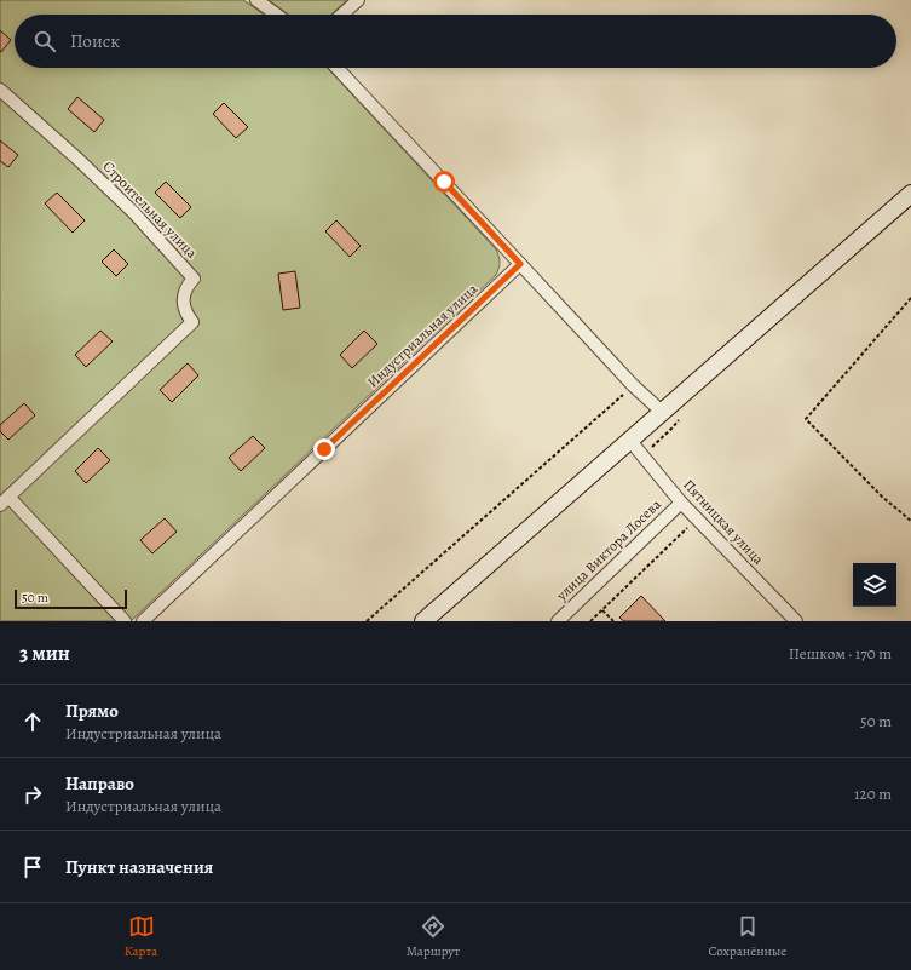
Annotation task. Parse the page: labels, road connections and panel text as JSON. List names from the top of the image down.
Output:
{
  "streets": {
    "street": [
      "Строительная улица",
      "Индустриальная улица",
      "Пятницкая улица",
      "улица Виктора Лосева"
    ]
  },
  "crossings": [
    ["Пятницкая улица", "улица Виктора Лосева"]
  ],
  "scale_bar": "50 m",
  "page": {
    "search": "Поиск",
    "scale": "50 m",
    "heading": ["3 мин", "Пешком · 170 m"],
    "list": [
      ["Прямо", "Индустриальная улица", "50 m"],
      ["Направо", "Индустриальная улица", "120 m"],
      "Пункт назначения"
    ],
    "nav": ["Карта", "Маршрут", "Сохранённые"]
  }
}
